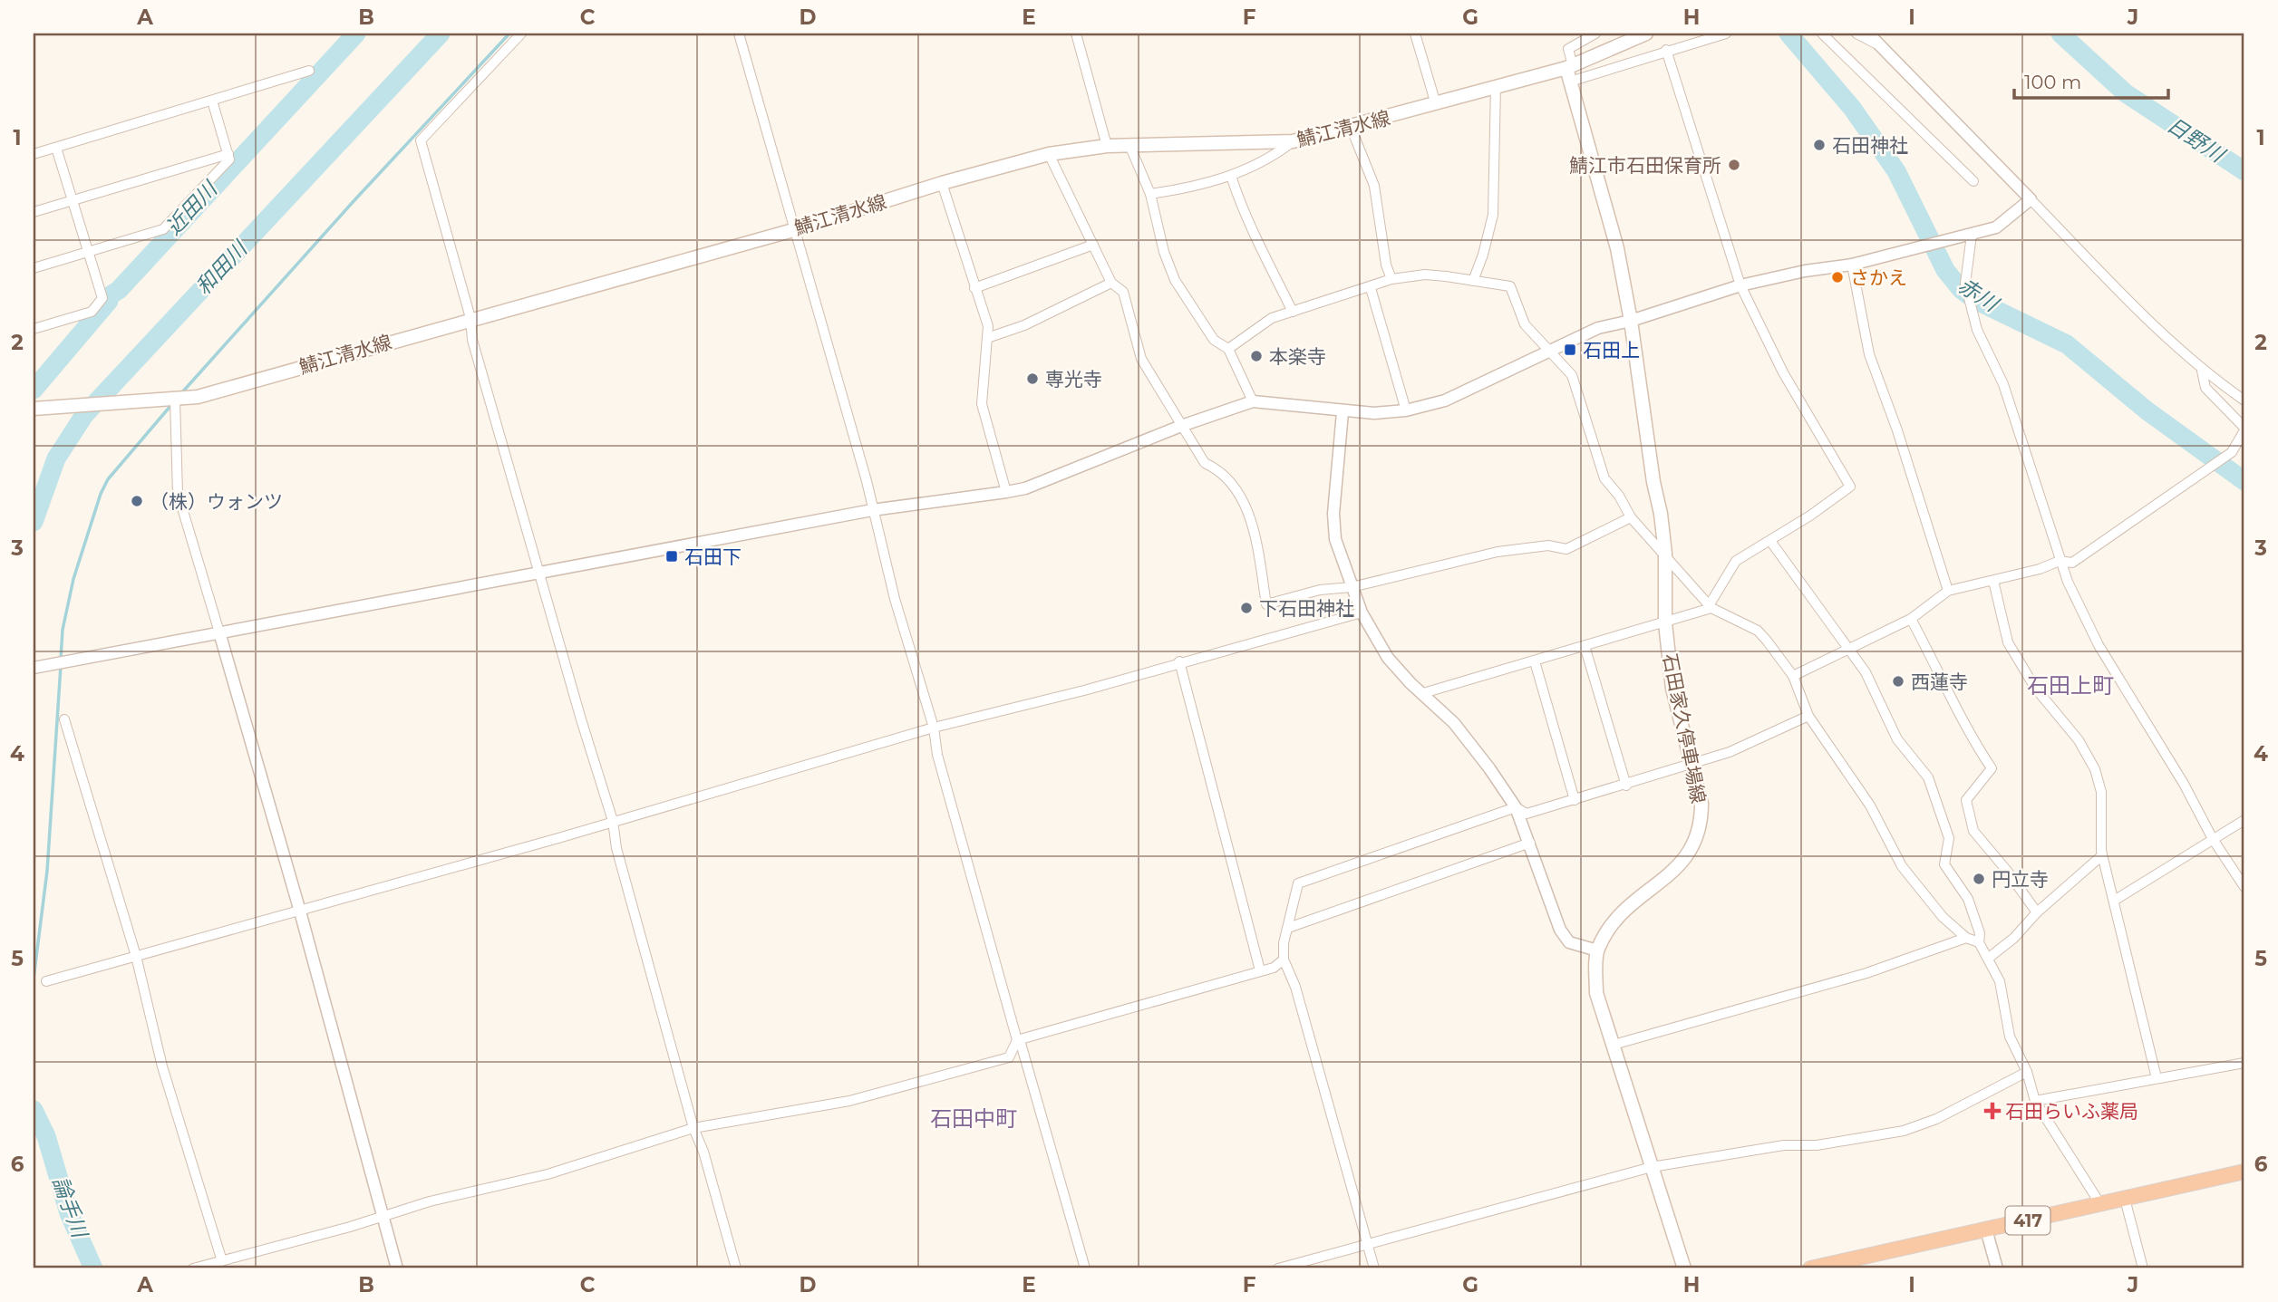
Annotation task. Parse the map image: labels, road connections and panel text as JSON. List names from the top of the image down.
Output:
{
  "streets": {
    "highway": ["417"],
    "main road": ["鯖江清水線", "石田家久停車場線"]
  },
  "crossings": [
    ["鯖江清水線", "石田家久停車場線"]
  ],
  "districts": ["石田上町", "石田中町"],
  "water": [
    "日野川",
    "近田川",
    "和田川",
    "赤川",
    "論手川"
  ],
  "places": {
    "other": [
      "石田神社",
      "鯖江市石田保育所",
      "さかえ",
      "本楽寺",
      "専光寺",
      "（株）ウォンツ",
      "下石田神社",
      "西蓮寺",
      "円立寺"
    ],
    "transit": ["石田上", "石田下"],
    "health": ["石田らいふ薬局"]
  },
  "scale_bar": "100 m",
  "grid": {
    "columns": [
      "A",
      "B",
      "C",
      "D",
      "E",
      "F",
      "G",
      "H",
      "I",
      "J"
    ],
    "rows": [
      "1",
      "2",
      "3",
      "4",
      "5",
      "6"
    ]
  }
}
